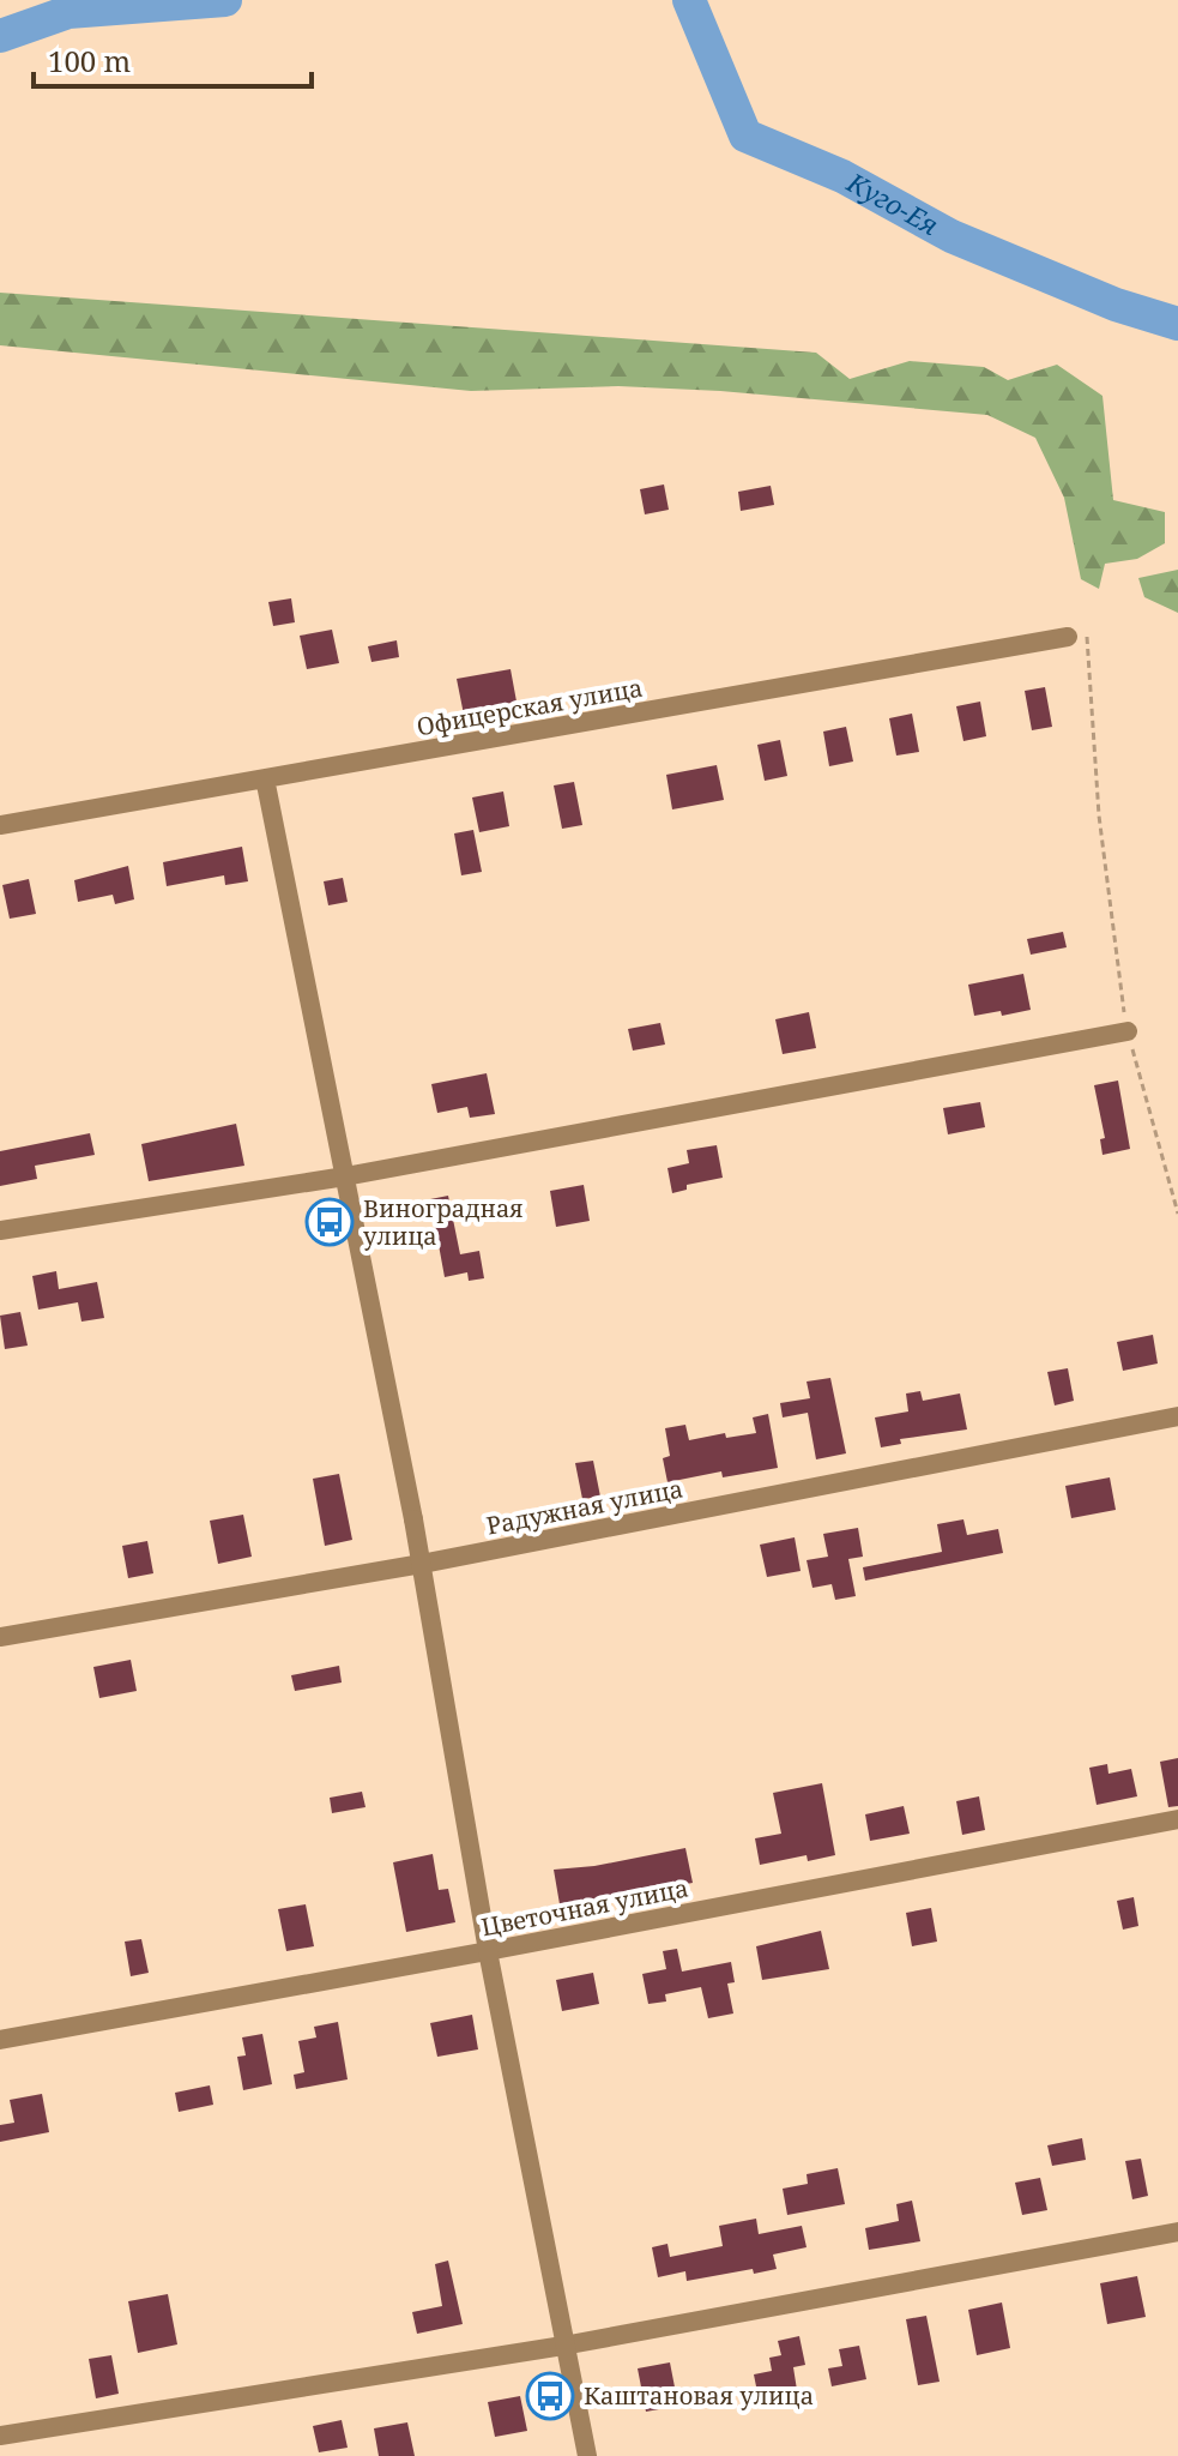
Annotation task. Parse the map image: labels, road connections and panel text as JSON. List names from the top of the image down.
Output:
{
  "streets": {
    "street": ["Офицерская улица", "Радужная улица", "Цветочная улица"]
  },
  "water": ["Куго-Ея"],
  "places": {
    "bus stop": ["Виноградная улица", "Каштановая улица"]
  },
  "scale_bar": "100 m"
}
